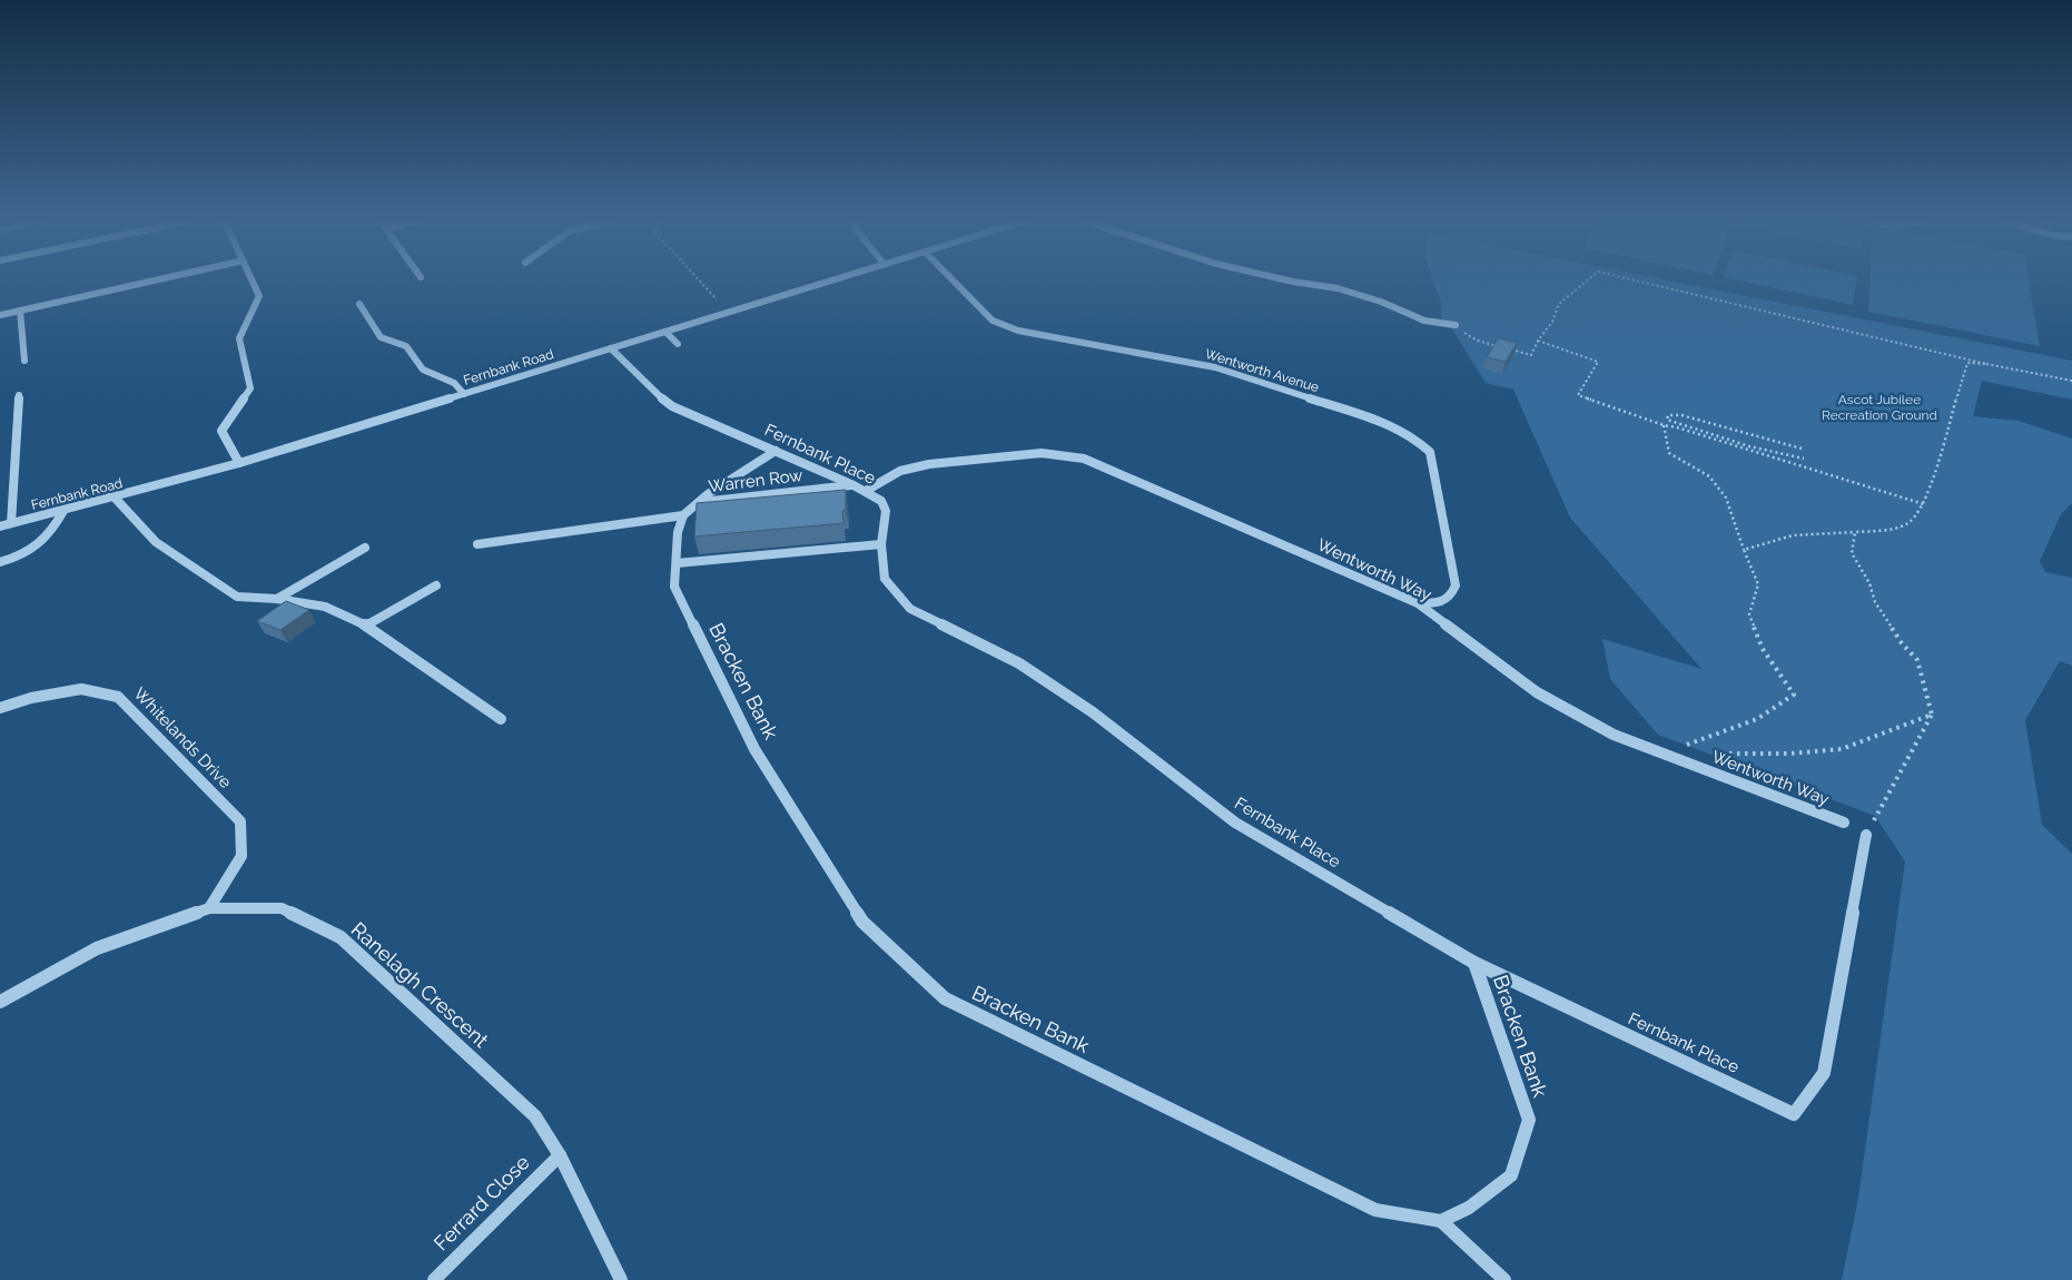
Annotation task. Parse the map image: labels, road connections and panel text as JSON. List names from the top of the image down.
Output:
{
  "streets": {
    "street": [
      "Fernbank Road",
      "Wentworth Avenue",
      "Fernbank Place",
      "Warren Row",
      "Wentworth Way",
      "Bracken Bank",
      "Whitelands Drive",
      "Ranelagh Crescent",
      "Ferrard Close"
    ]
  },
  "crossings": [
    ["Fernbank Road", "Fernbank Place"],
    ["Wentworth Avenue", "Wentworth Way"],
    ["Fernbank Place", "Warren Row"],
    ["Fernbank Place", "Wentworth Way"],
    ["Fernbank Place", "Bracken Bank"],
    ["Warren Row", "Bracken Bank"],
    ["Whitelands Drive", "Ranelagh Crescent"],
    ["Ranelagh Crescent", "Ferrard Close"]
  ],
  "parks": ["Ascot Jubilee Recreation Ground"]
}
